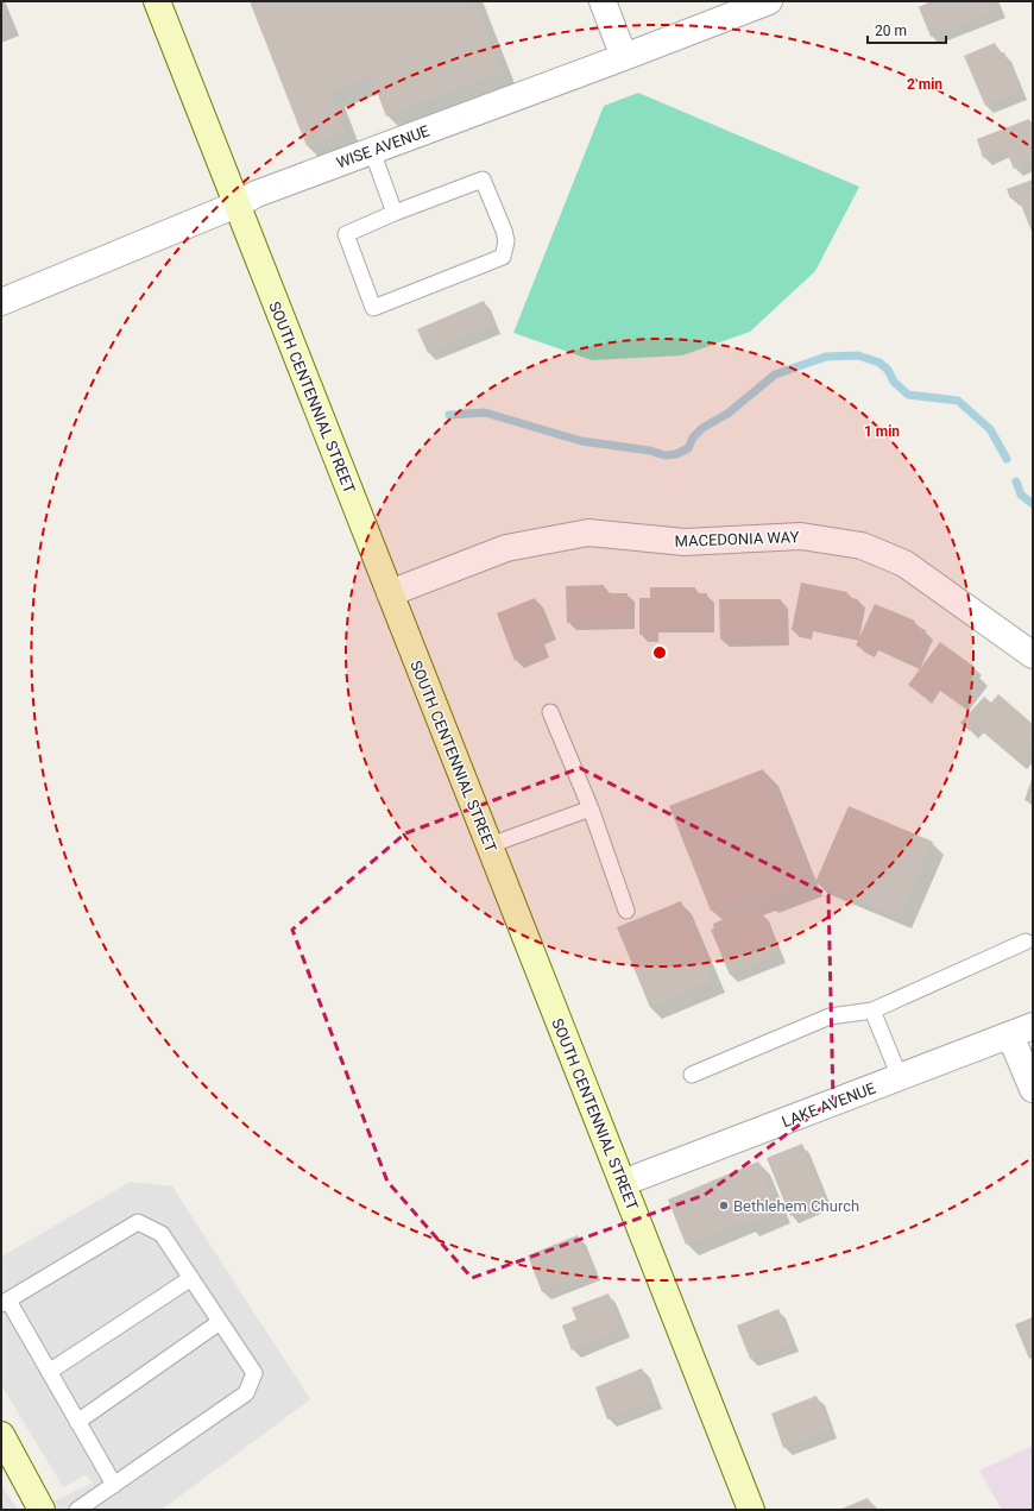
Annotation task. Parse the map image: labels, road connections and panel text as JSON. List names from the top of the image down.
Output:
{
  "streets": {
    "street": [
      "WISE AVENUE",
      "SOUTH CENTENNIAL STREET",
      "MACEDONIA WAY",
      "LAKE AVENUE"
    ]
  },
  "crossings": [
    ["WISE AVENUE", "SOUTH CENTENNIAL STREET"],
    ["SOUTH CENTENNIAL STREET", "MACEDONIA WAY"],
    ["SOUTH CENTENNIAL STREET", "LAKE AVENUE"]
  ],
  "places": ["Bethlehem Church"],
  "scale_bar": "20 m",
  "rings": ["2 min", "1 min"]
}
